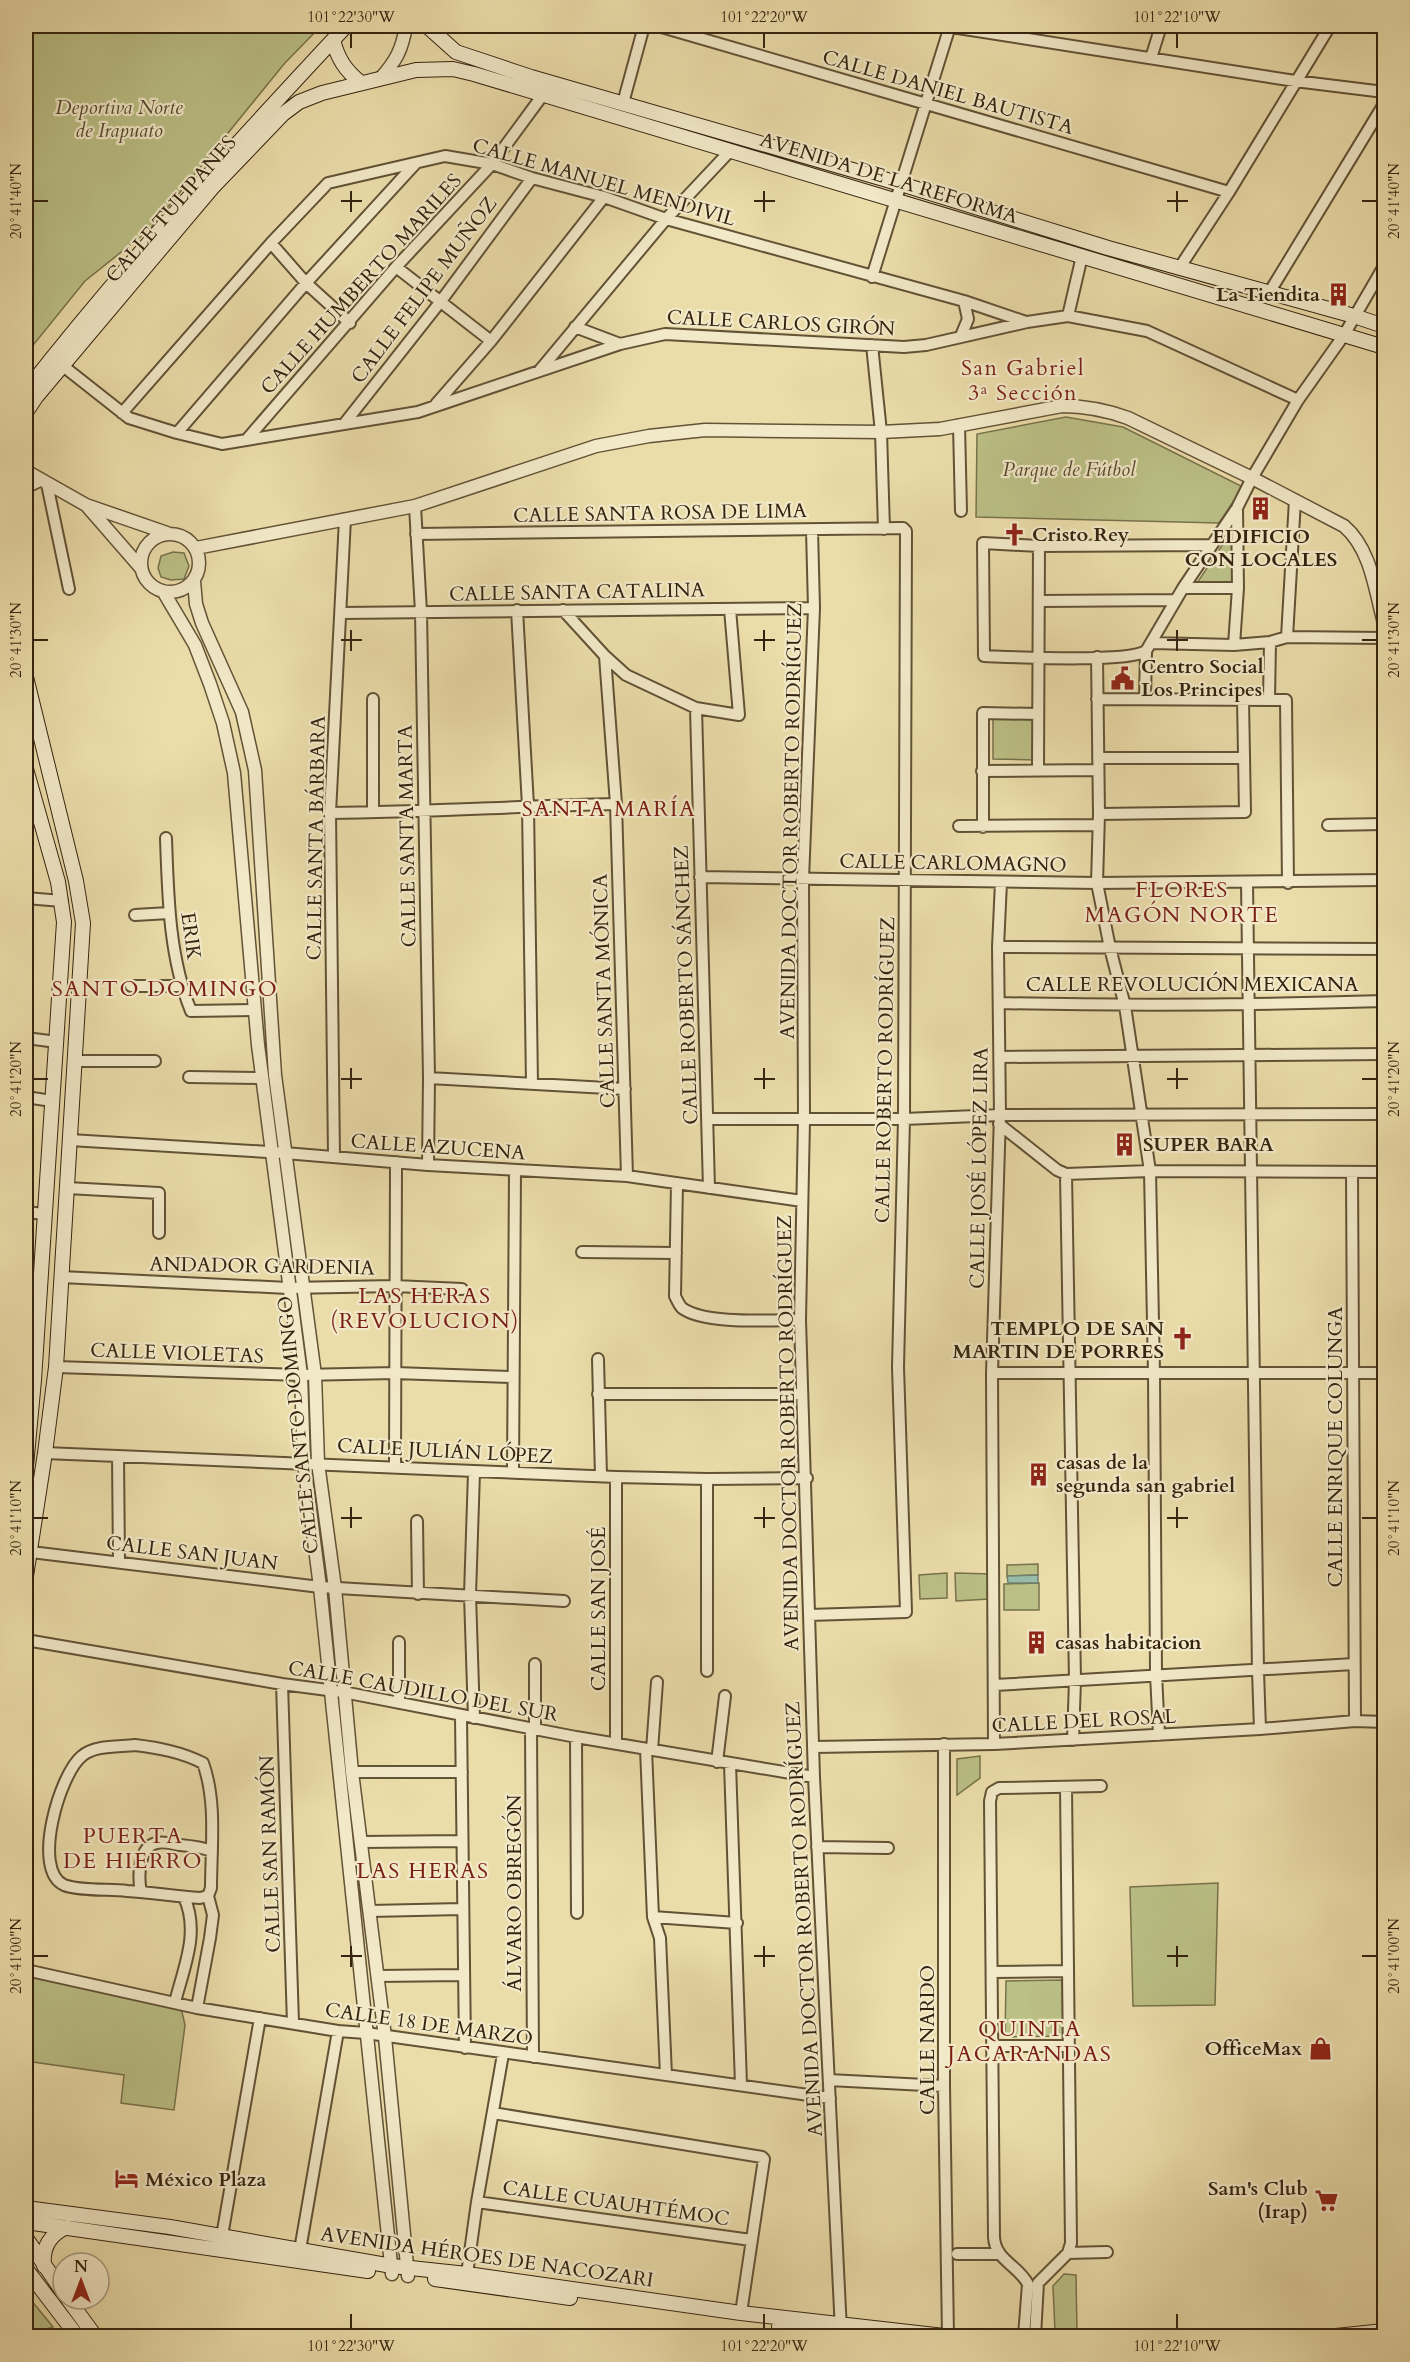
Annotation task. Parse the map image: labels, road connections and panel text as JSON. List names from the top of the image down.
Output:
{
  "streets": {
    "main road": ["AVENIDA DE LA REFORMA", "CALLE TULIPANES", "AVENIDA HÉROES DE NACOZARI"],
    "street": [
      "CALLE DANIEL BAUTISTA",
      "CALLE MANUEL MENDIVIL",
      "CALLE HUMBERTO MARILES",
      "CALLE FELIPE MUÑOZ",
      "CALLE CARLOS GIRÓN",
      "CALLE SANTA ROSA DE LIMA",
      "CALLE SANTA CATALINA",
      "AVENIDA DOCTOR ROBERTO RODRÍGUEZ",
      "CALLE SANTA MARTA",
      "CALLE SANTA BÁRBARA",
      "CALLE CARLOMAGNO",
      "ERIK",
      "CALLE REVOLUCIÓN MEXICANA",
      "CALLE ROBERTO SÁNCHEZ",
      "CALLE SANTA MÓNICA",
      "CALLE ROBERTO RODRÍGUEZ",
      "CALLE AZUCENA",
      "CALLE JOSÉ LÓPEZ LIRA",
      "ANDADOR GARDENIA",
      "CALLE VIOLETAS",
      "CALLE SANTO DOMINGO",
      "CALLE ENRIQUE COLUNGA",
      "CALLE JULIÁN LÓPEZ",
      "CALLE SAN JUAN",
      "CALLE SAN JOSÉ",
      "CALLE CAUDILLO DEL SUR",
      "CALLE DEL ROSAL",
      "CALLE SAN RAMÓN",
      "ÁLVARO OBREGÓN",
      "CALLE 18 DE MARZO",
      "CALLE NARDO",
      "CALLE CUAUHTÉMOC"
    ]
  },
  "crossings": [
    ["AVENIDA DE LA REFORMA", "CALLE TULIPANES"],
    ["AVENIDA DE LA REFORMA", "CALLE HUMBERTO MARILES"],
    ["CALLE MANUEL MENDIVIL", "CALLE HUMBERTO MARILES"],
    ["CALLE MANUEL MENDIVIL", "CALLE FELIPE MUÑOZ"],
    ["CALLE MANUEL MENDIVIL", "CALLE CARLOS GIRÓN"],
    ["CALLE TULIPANES", "CALLE CARLOS GIRÓN"],
    ["CALLE HUMBERTO MARILES", "CALLE CARLOS GIRÓN"],
    ["CALLE FELIPE MUÑOZ", "CALLE CARLOS GIRÓN"],
    ["CALLE SANTA ROSA DE LIMA", "AVENIDA DOCTOR ROBERTO RODRÍGUEZ"],
    ["CALLE SANTA ROSA DE LIMA", "CALLE SANTA MARTA"],
    ["CALLE SANTA ROSA DE LIMA", "CALLE ROBERTO RODRÍGUEZ"],
    ["CALLE SANTA CATALINA", "AVENIDA DOCTOR ROBERTO RODRÍGUEZ"],
    ["CALLE SANTA CATALINA", "CALLE SANTA MARTA"],
    ["CALLE SANTA CATALINA", "CALLE SANTA BÁRBARA"],
    ["AVENIDA DOCTOR ROBERTO RODRÍGUEZ", "CALLE CARLOMAGNO"],
    ["AVENIDA DOCTOR ROBERTO RODRÍGUEZ", "CALLE ROBERTO RODRÍGUEZ"],
    ["AVENIDA DOCTOR ROBERTO RODRÍGUEZ", "CALLE AZUCENA"],
    ["AVENIDA DOCTOR ROBERTO RODRÍGUEZ", "CALLE JULIÁN LÓPEZ"],
    ["AVENIDA DOCTOR ROBERTO RODRÍGUEZ", "CALLE CAUDILLO DEL SUR"],
    ["AVENIDA DOCTOR ROBERTO RODRÍGUEZ", "CALLE DEL ROSAL"],
    ["AVENIDA DOCTOR ROBERTO RODRÍGUEZ", "CALLE 18 DE MARZO"],
    ["AVENIDA DOCTOR ROBERTO RODRÍGUEZ", "AVENIDA HÉROES DE NACOZARI"],
    ["CALLE SANTA MARTA", "CALLE AZUCENA"],
    ["CALLE SANTA BÁRBARA", "CALLE AZUCENA"],
    ["CALLE CARLOMAGNO", "CALLE ROBERTO SÁNCHEZ"],
    ["CALLE CARLOMAGNO", "CALLE ROBERTO RODRÍGUEZ"],
    ["CALLE CARLOMAGNO", "CALLE JOSÉ LÓPEZ LIRA"],
    ["ERIK", "CALLE SANTO DOMINGO"],
    ["CALLE REVOLUCIÓN MEXICANA", "CALLE JOSÉ LÓPEZ LIRA"],
    ["CALLE ROBERTO SÁNCHEZ", "CALLE AZUCENA"],
    ["CALLE SANTA MÓNICA", "CALLE AZUCENA"],
    ["CALLE AZUCENA", "CALLE SANTO DOMINGO"],
    ["CALLE JOSÉ LÓPEZ LIRA", "CALLE DEL ROSAL"],
    ["ANDADOR GARDENIA", "CALLE SANTO DOMINGO"],
    ["CALLE VIOLETAS", "CALLE SANTO DOMINGO"],
    ["CALLE SANTO DOMINGO", "CALLE JULIÁN LÓPEZ"],
    ["CALLE SANTO DOMINGO", "CALLE SAN JUAN"],
    ["CALLE SANTO DOMINGO", "CALLE CAUDILLO DEL SUR"],
    ["CALLE SANTO DOMINGO", "CALLE 18 DE MARZO"],
    ["CALLE SANTO DOMINGO", "AVENIDA HÉROES DE NACOZARI"],
    ["CALLE ENRIQUE COLUNGA", "CALLE DEL ROSAL"],
    ["CALLE JULIÁN LÓPEZ", "CALLE SAN JOSÉ"],
    ["CALLE SAN JOSÉ", "CALLE CAUDILLO DEL SUR"],
    ["CALLE CAUDILLO DEL SUR", "CALLE SAN RAMÓN"],
    ["CALLE CAUDILLO DEL SUR", "ÁLVARO OBREGÓN"],
    ["CALLE DEL ROSAL", "CALLE NARDO"],
    ["CALLE SAN RAMÓN", "CALLE 18 DE MARZO"],
    ["ÁLVARO OBREGÓN", "CALLE 18 DE MARZO"],
    ["CALLE NARDO", "AVENIDA HÉROES DE NACOZARI"]
  ],
  "districts": [
    "San Gabriel 3ª Sección",
    "SANTA MARÍA",
    "FLORES MAGÓN NORTE",
    "SANTO DOMINGO",
    "LAS HERAS (REVOLUCION)",
    "PUERTA DE HIERRO",
    "LAS HERAS",
    "QUINTA JACARANDAS"
  ],
  "parks": ["Deportiva Norte de Irapuato", "Parque de Fútbol"],
  "places": {
    "building": [
      "La Tiendita",
      "EDIFICIO CON LOCALES",
      "SUPER BARA",
      "casas de la segunda san gabriel",
      "casas habitacion"
    ],
    "church": ["Cristo Rey", "TEMPLO DE SAN MARTIN DE PORRES"],
    "public building": ["Centro Social Los Principes"],
    "shop": ["OfficeMax"],
    "hotel": ["México Plaza"],
    "supermarket": ["Sam's Club (Irap)"]
  },
  "north": "top",
  "coordinates": [
    "101°22'30\"W",
    "101°22'20\"W",
    "101°22'10\"W",
    "20°41'40\"N",
    "20°41'30\"N",
    "20°41'20\"N",
    "20°41'10\"N",
    "20°41'00\"N"
  ]
}
